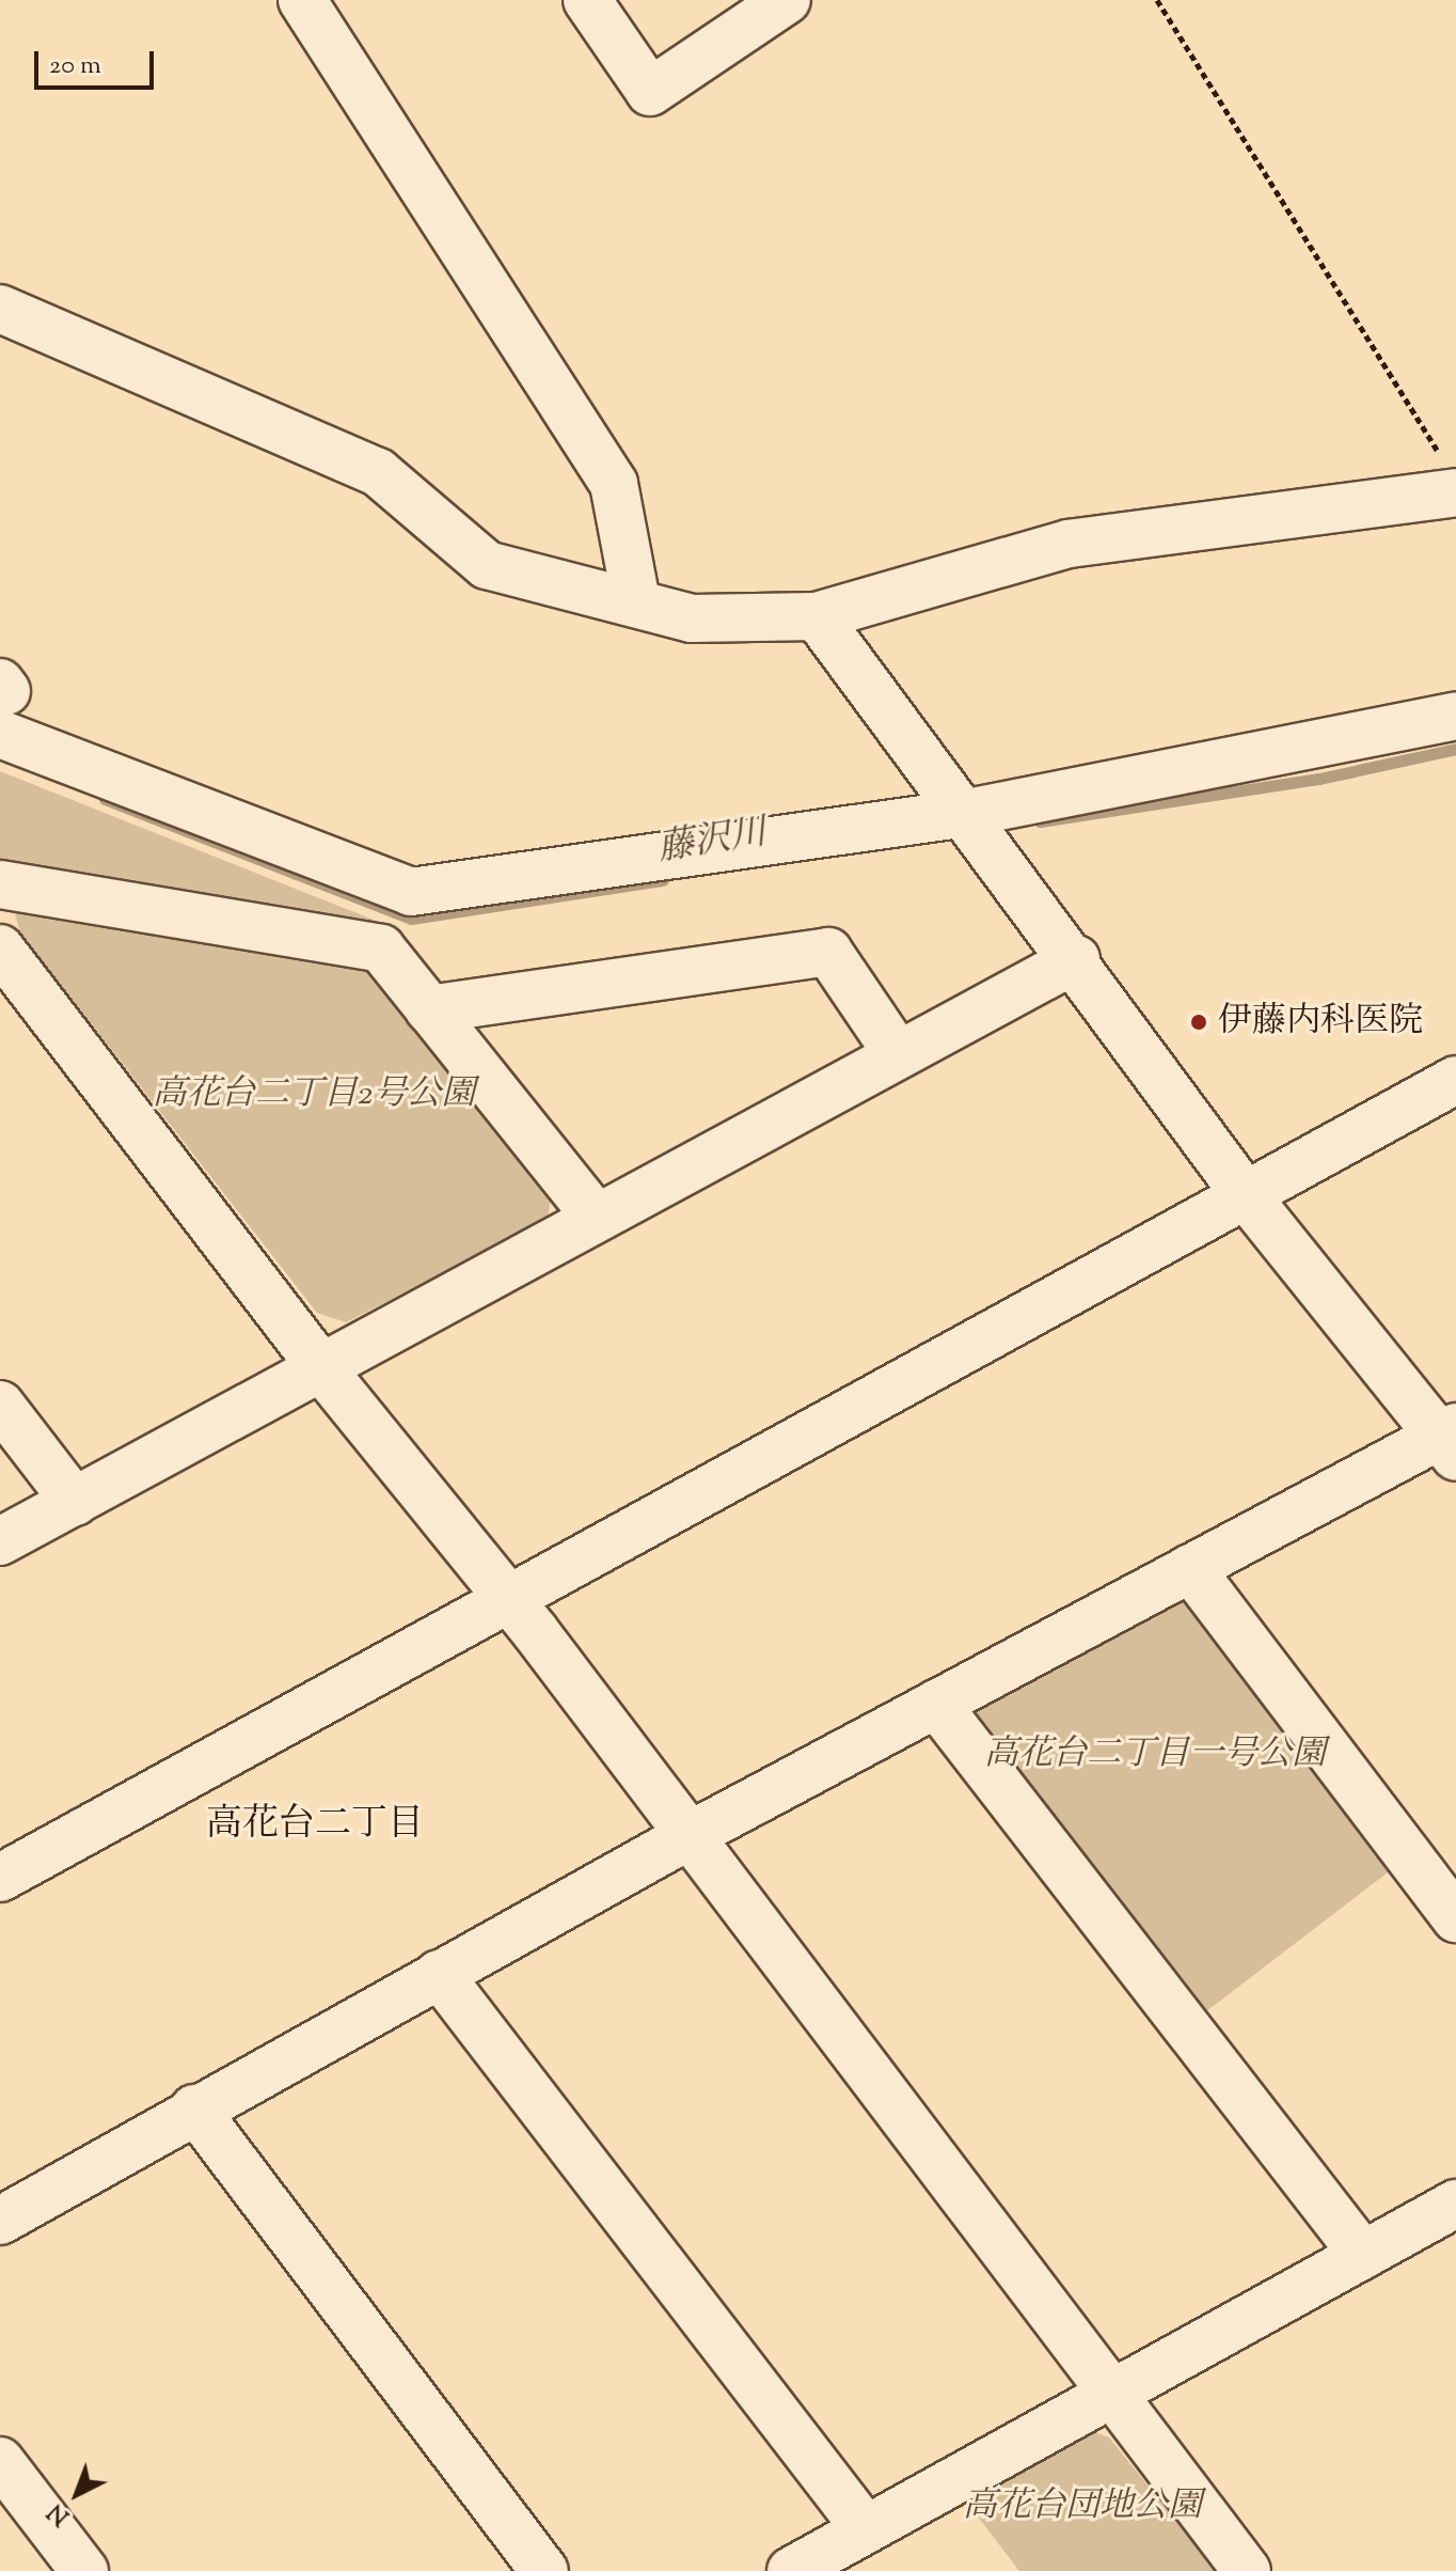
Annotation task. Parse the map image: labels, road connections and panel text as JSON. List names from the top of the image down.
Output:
{
  "districts": ["高花台二丁目"],
  "water": ["藤沢川"],
  "parks": ["高花台二丁目2号公園", "高花台二丁目一号公園", "高花台団地公園"],
  "places": ["伊藤内科医院"],
  "scale_bar": "20 m",
  "north": "bottom left"
}
